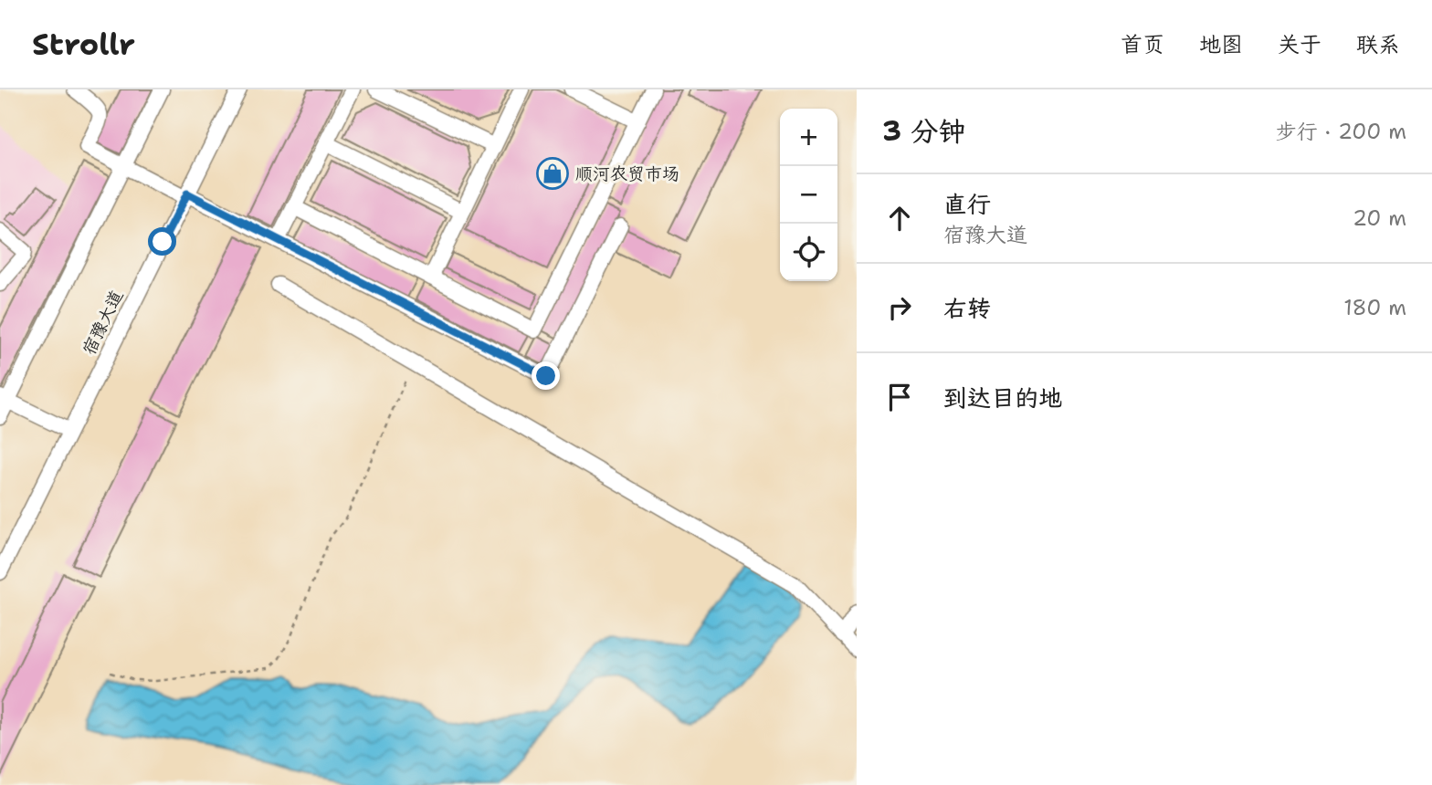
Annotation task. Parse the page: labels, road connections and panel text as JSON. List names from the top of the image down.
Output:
{
  "streets": {
    "street": ["宿豫大道"]
  },
  "places": {
    "shop": ["顺河农贸市场"]
  },
  "page": {
    "header": "Strollr",
    "nav": [
      "首页",
      "地图",
      "关于",
      "联系"
    ],
    "heading": ["3 分钟", "步行 · 200 m"],
    "map_buttons": ["+", "−"],
    "list": [
      ["直行", "宿豫大道", "20 m"],
      ["右转", "180 m"],
      "到达目的地"
    ]
  }
}
